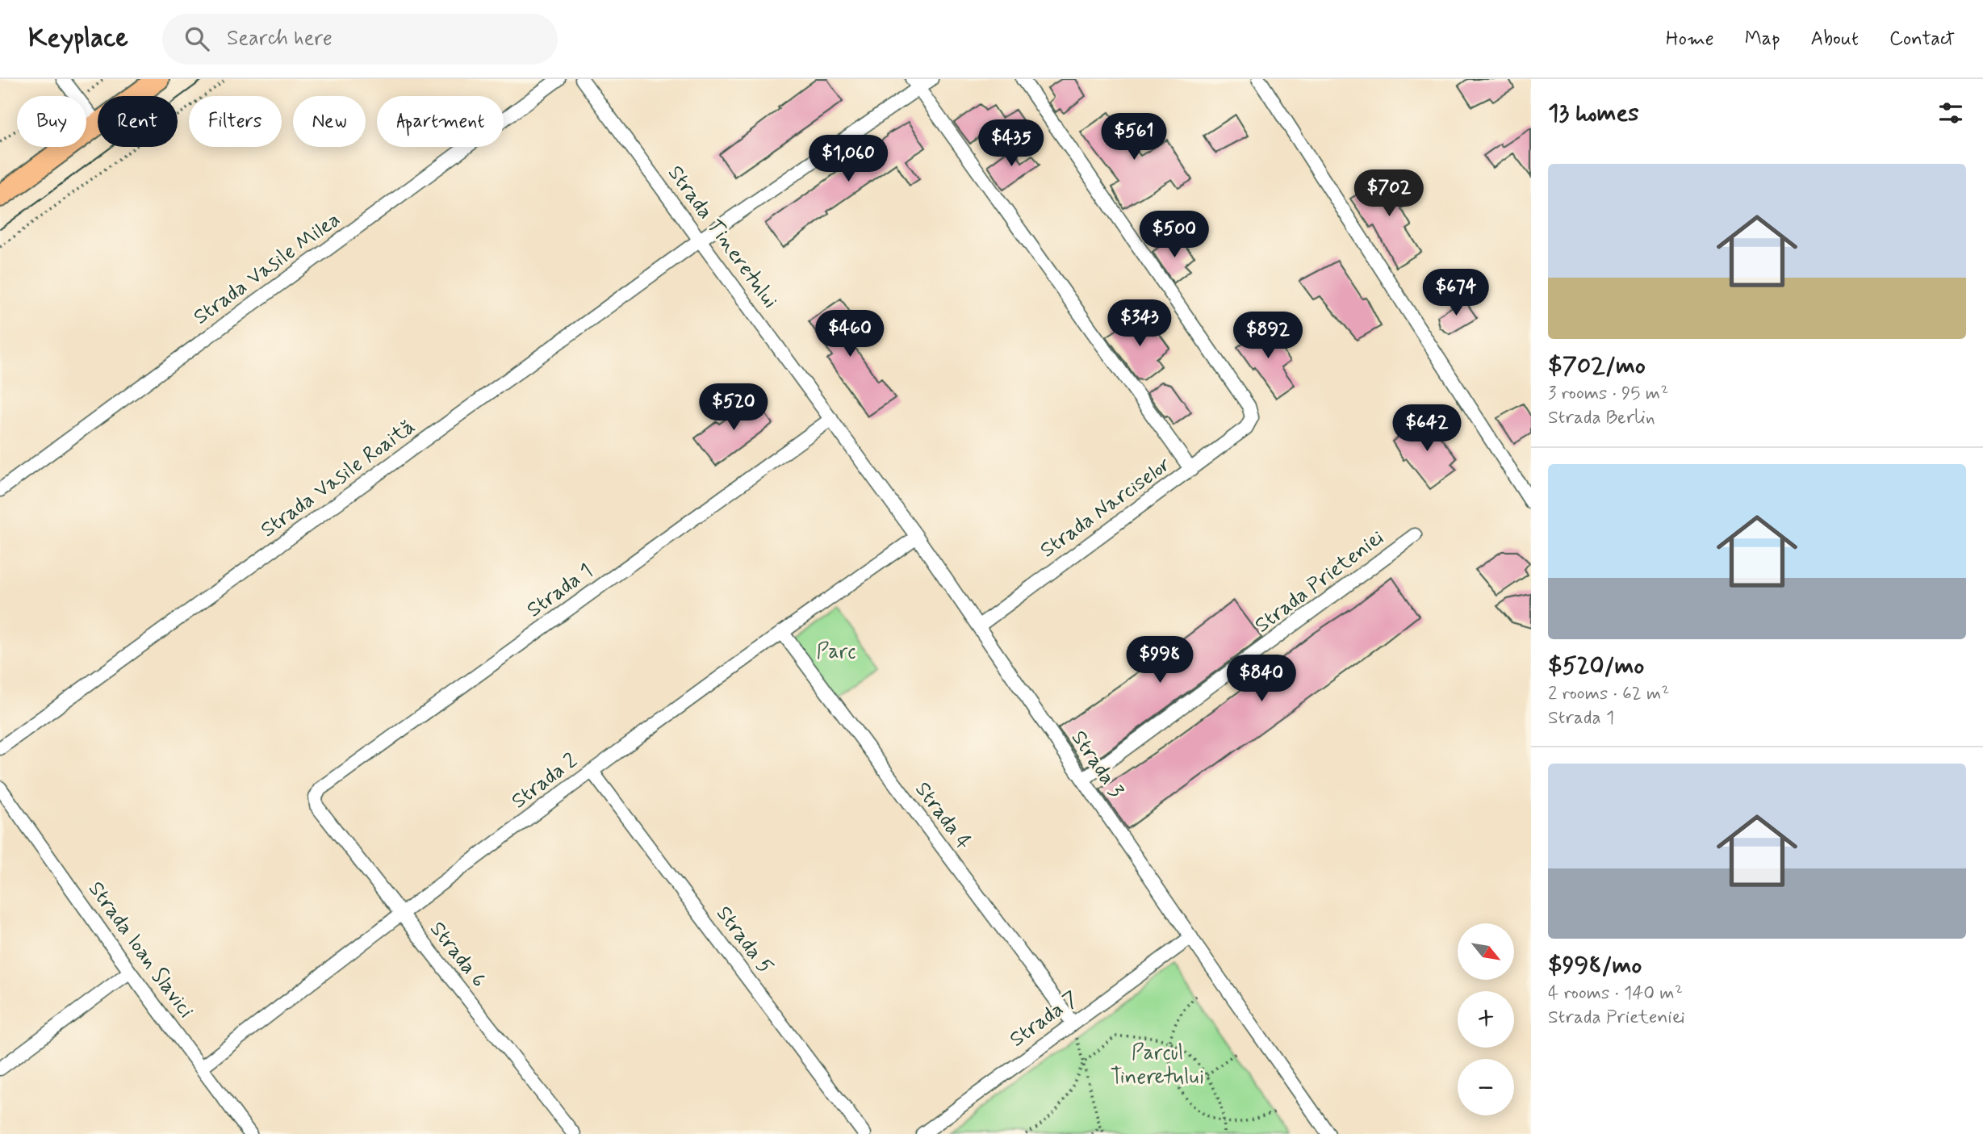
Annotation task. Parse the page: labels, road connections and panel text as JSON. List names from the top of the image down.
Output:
{
  "streets": {
    "street": [
      "Strada Tineretului",
      "Strada Vasile Milea",
      "Strada Vasile Roaită",
      "Strada Narciselor",
      "Strada Prieteniei",
      "Strada 1",
      "Strada 3",
      "Strada 2",
      "Strada 4",
      "Strada 5",
      "Strada Ioan Slavici",
      "Strada 6",
      "Strada 7"
    ]
  },
  "crossings": [
    ["Strada Tineretului", "Strada Vasile Roaită"],
    ["Strada Tineretului", "Strada 1"],
    ["Strada Tineretului", "Strada 3"],
    ["Strada Narciselor", "Strada 3"],
    ["Strada Prieteniei", "Strada 3"],
    ["Strada 1", "Strada 3"],
    ["Strada 1", "Strada 6"],
    ["Strada 3", "Strada 2"],
    ["Strada 3", "Strada 7"],
    ["Strada 2", "Strada 4"],
    ["Strada 2", "Strada 5"],
    ["Strada 2", "Strada Ioan Slavici"],
    ["Strada 2", "Strada 6"],
    ["Strada 4", "Strada 7"]
  ],
  "parks": ["Parc", "Parcul Tineretului"],
  "north": "bottom right",
  "page": {
    "header": "Keyplace",
    "search": "Search here",
    "nav": [
      "Home",
      "Map",
      "About",
      "Contact"
    ],
    "heading": "13 homes",
    "chip": [
      "Buy",
      "Rent",
      "Filters",
      "New",
      "Apartment"
    ],
    "price": [
      "$561",
      "$435",
      "$1,060",
      "$702",
      "$500",
      "$674",
      "$343",
      "$460",
      "$892",
      "$520",
      "$642",
      "$998",
      "$840"
    ],
    "list": [
      {
        "name": "$702/mo",
        "note": "3 rooms · 95 m² · Strada Berlin"
      },
      {
        "name": "$520/mo",
        "note": "2 rooms · 62 m² · Strada 1"
      },
      {
        "name": "$998/mo",
        "note": "4 rooms · 140 m² · Strada Prieteniei"
      }
    ],
    "map_buttons": ["+", "−"]
  }
}
